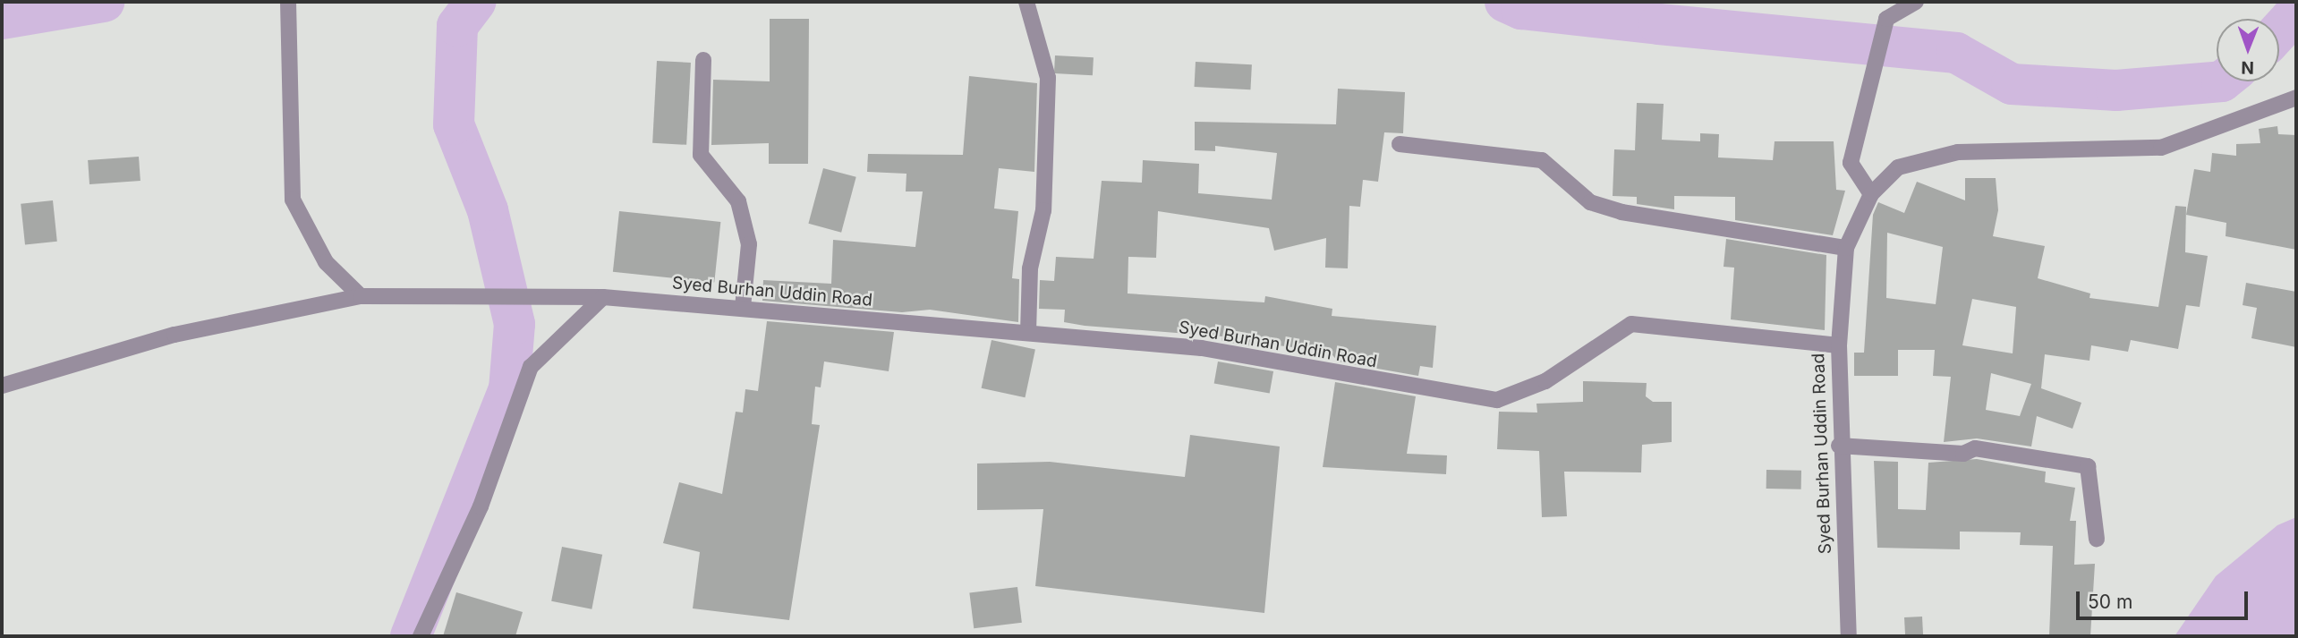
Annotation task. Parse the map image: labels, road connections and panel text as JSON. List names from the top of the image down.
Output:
{
  "streets": {
    "street": ["Syed Burhan Uddin Road"]
  },
  "scale_bar": "50 m",
  "north": "bottom"
}
